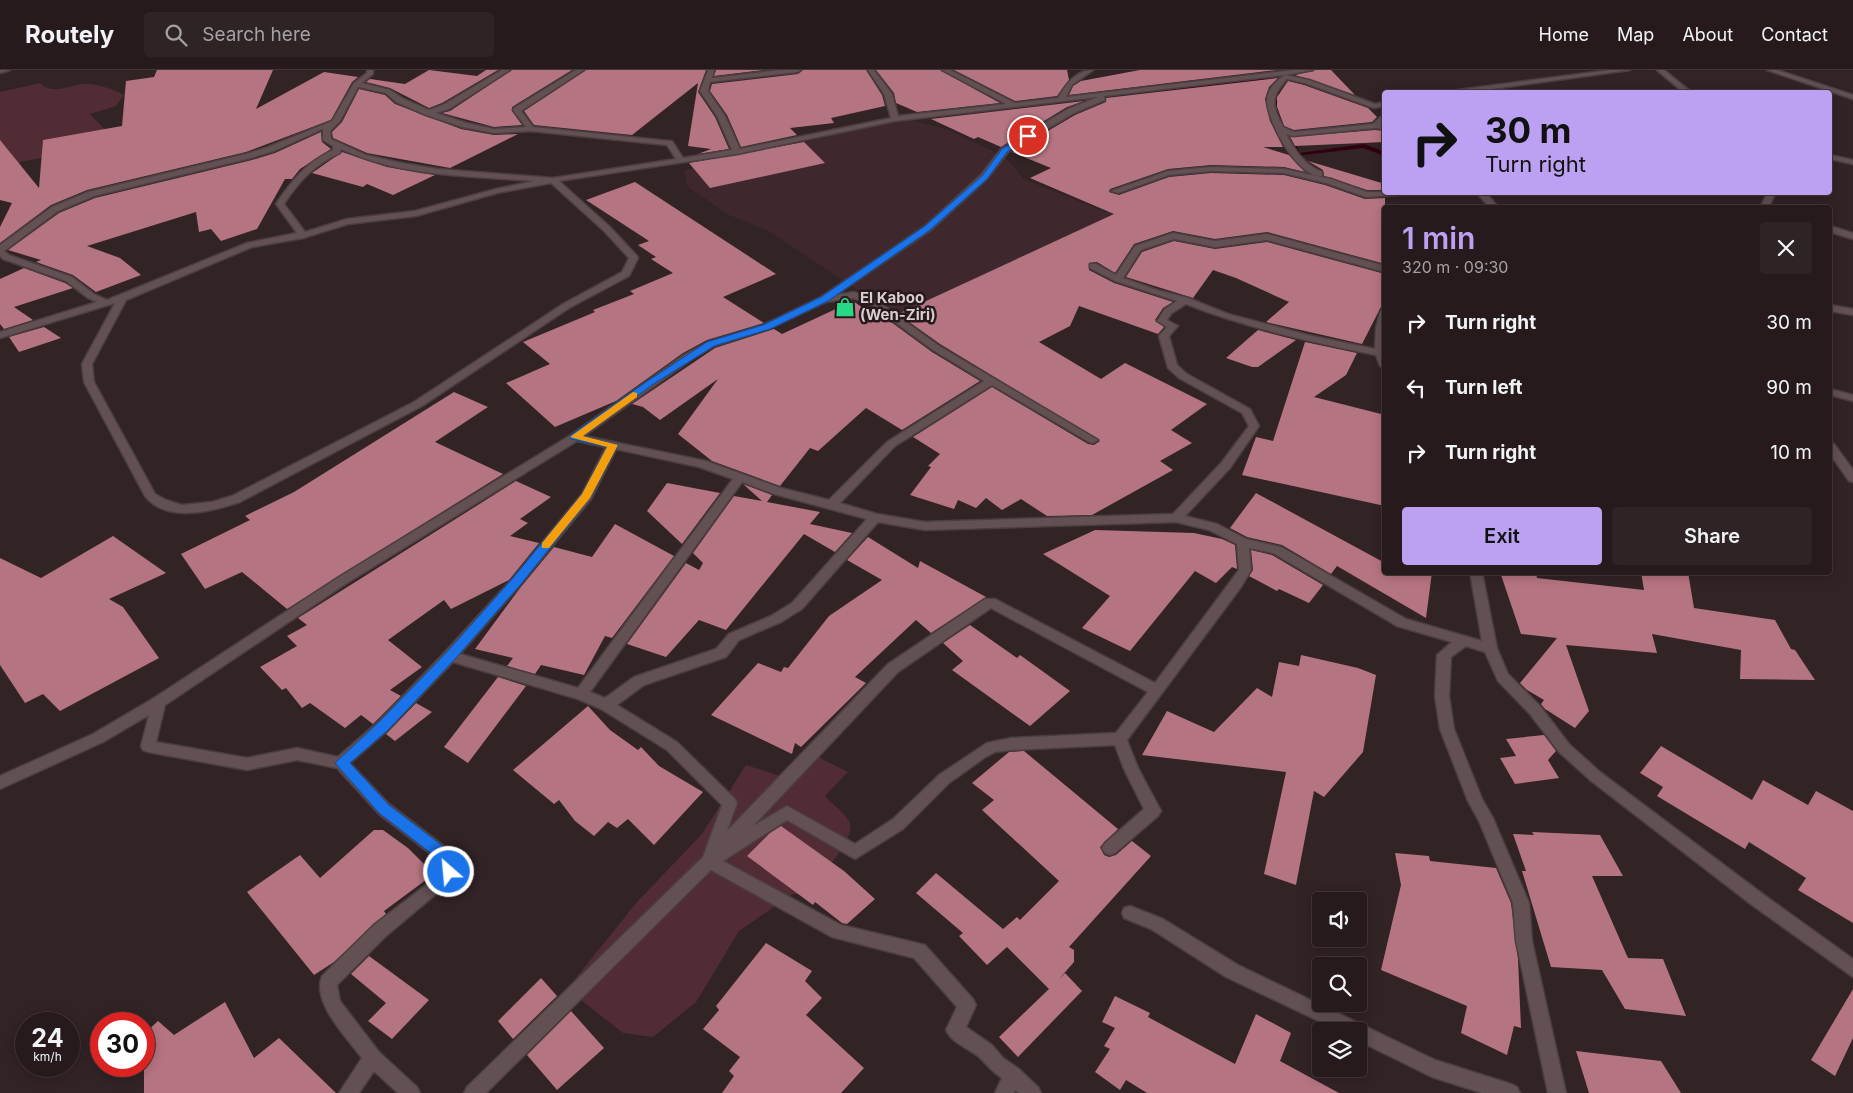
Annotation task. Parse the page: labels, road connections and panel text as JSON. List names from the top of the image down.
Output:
{
  "places": {
    "shop": ["El Kaboo (Wen-Ziri)"]
  },
  "page": {
    "header": "Routely",
    "search": "Search here",
    "nav": [
      "Home",
      "Map",
      "About",
      "Contact"
    ],
    "turn": ["30 m", "Turn right"],
    "heading": ["1 min", "320 m · 09:30"],
    "list": [
      {
        "name": "Turn right",
        "value": "30 m"
      },
      {
        "name": "Turn left",
        "value": "90 m"
      },
      {
        "name": "Turn right",
        "value": "10 m"
      }
    ],
    "buttons": ["Exit", "Share"],
    "speed": "24 km/h",
    "limit": "30"
  }
}
